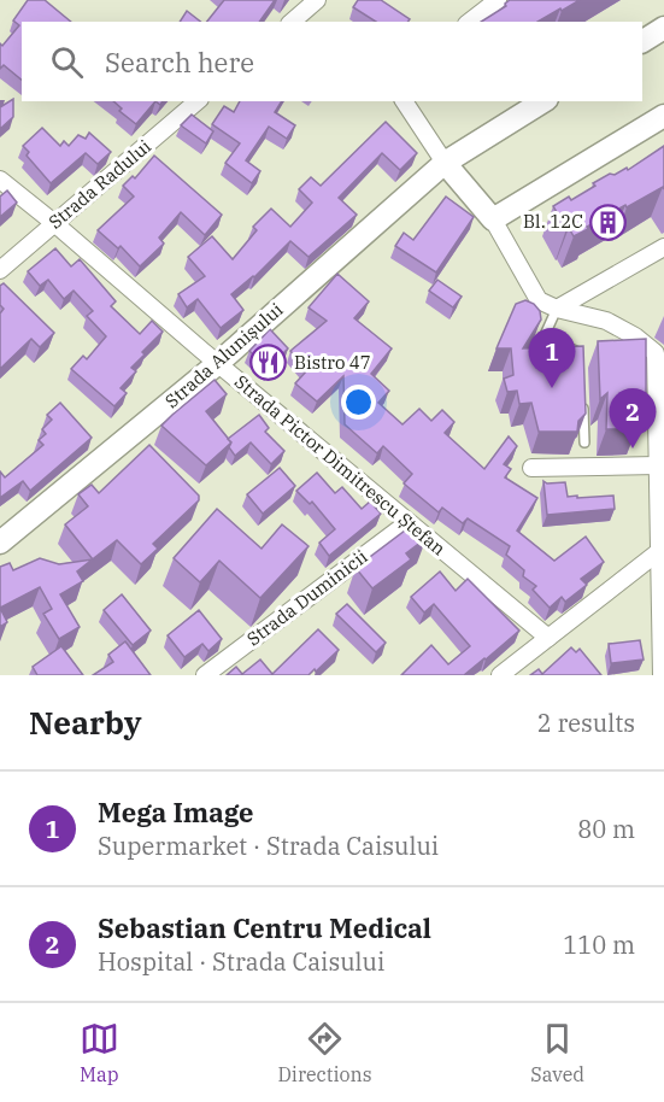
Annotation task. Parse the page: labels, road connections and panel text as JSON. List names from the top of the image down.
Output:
{
  "streets": {
    "street": [
      "Strada Radului",
      "Strada Alunișului",
      "Strada Pictor Dimitrescu Ștefan",
      "Strada Duminicii"
    ]
  },
  "crossings": [
    ["Strada Radului", "Strada Pictor Dimitrescu Ștefan"],
    ["Strada Alunișului", "Strada Pictor Dimitrescu Ștefan"],
    ["Strada Pictor Dimitrescu Ștefan", "Strada Duminicii"]
  ],
  "places": {
    "building": ["Bl. 12C"],
    "restaurant": ["Bistro 47"]
  },
  "page": {
    "search": "Search here",
    "pins": ["1", "2"],
    "heading": ["Nearby", "2 results"],
    "list": [
      {
        "mark": "1",
        "name": "Mega Image",
        "note": "Supermarket · Strada Caisului",
        "value": "80 m"
      },
      {
        "mark": "2",
        "name": "Sebastian Centru Medical",
        "note": "Hospital · Strada Caisului",
        "value": "110 m"
      }
    ],
    "nav": ["Map", "Directions", "Saved"]
  }
}
